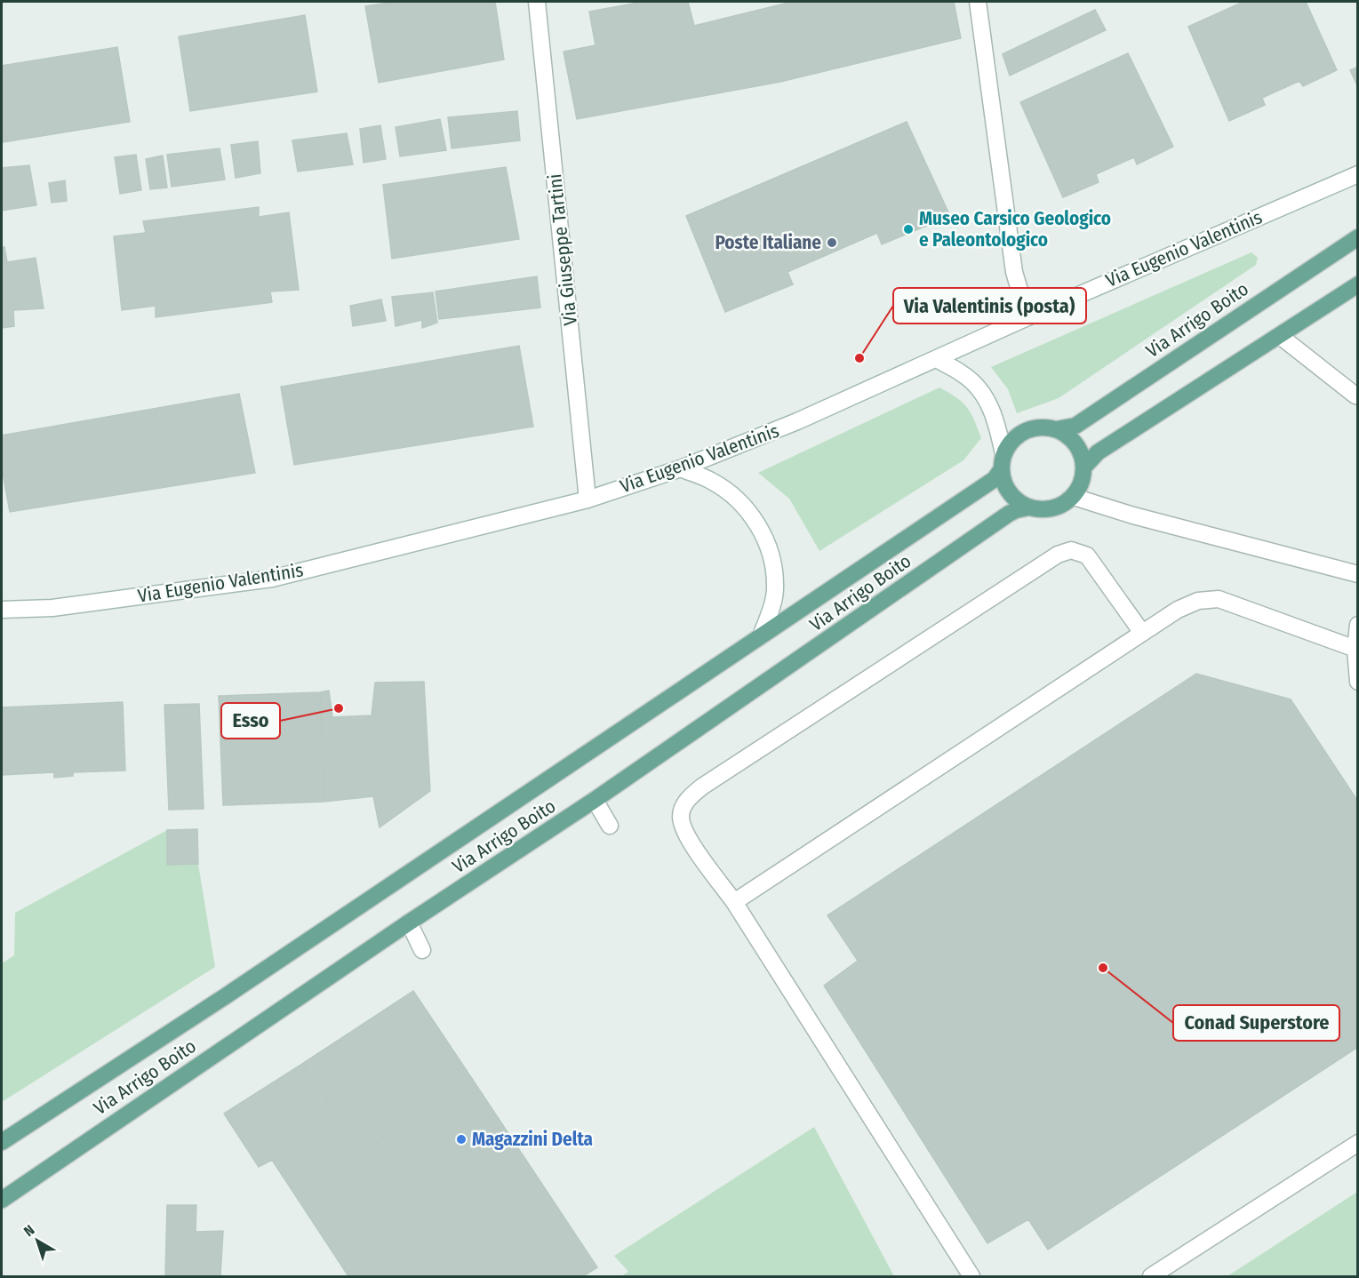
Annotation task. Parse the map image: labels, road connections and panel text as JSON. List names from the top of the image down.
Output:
{
  "streets": {
    "main road": ["Via Eugenio Valentinis", "Via Giuseppe Tartini", "Via Arrigo Boito"]
  },
  "crossings": [
    ["Via Eugenio Valentinis", "Via Giuseppe Tartini"]
  ],
  "places": [
    "Museo Carsico Geologico e Paleontologico",
    "Poste Italiane",
    "Via Valentinis (posta)",
    "Esso",
    "Conad Superstore",
    "Magazzini Delta"
  ],
  "north": "top left"
}
